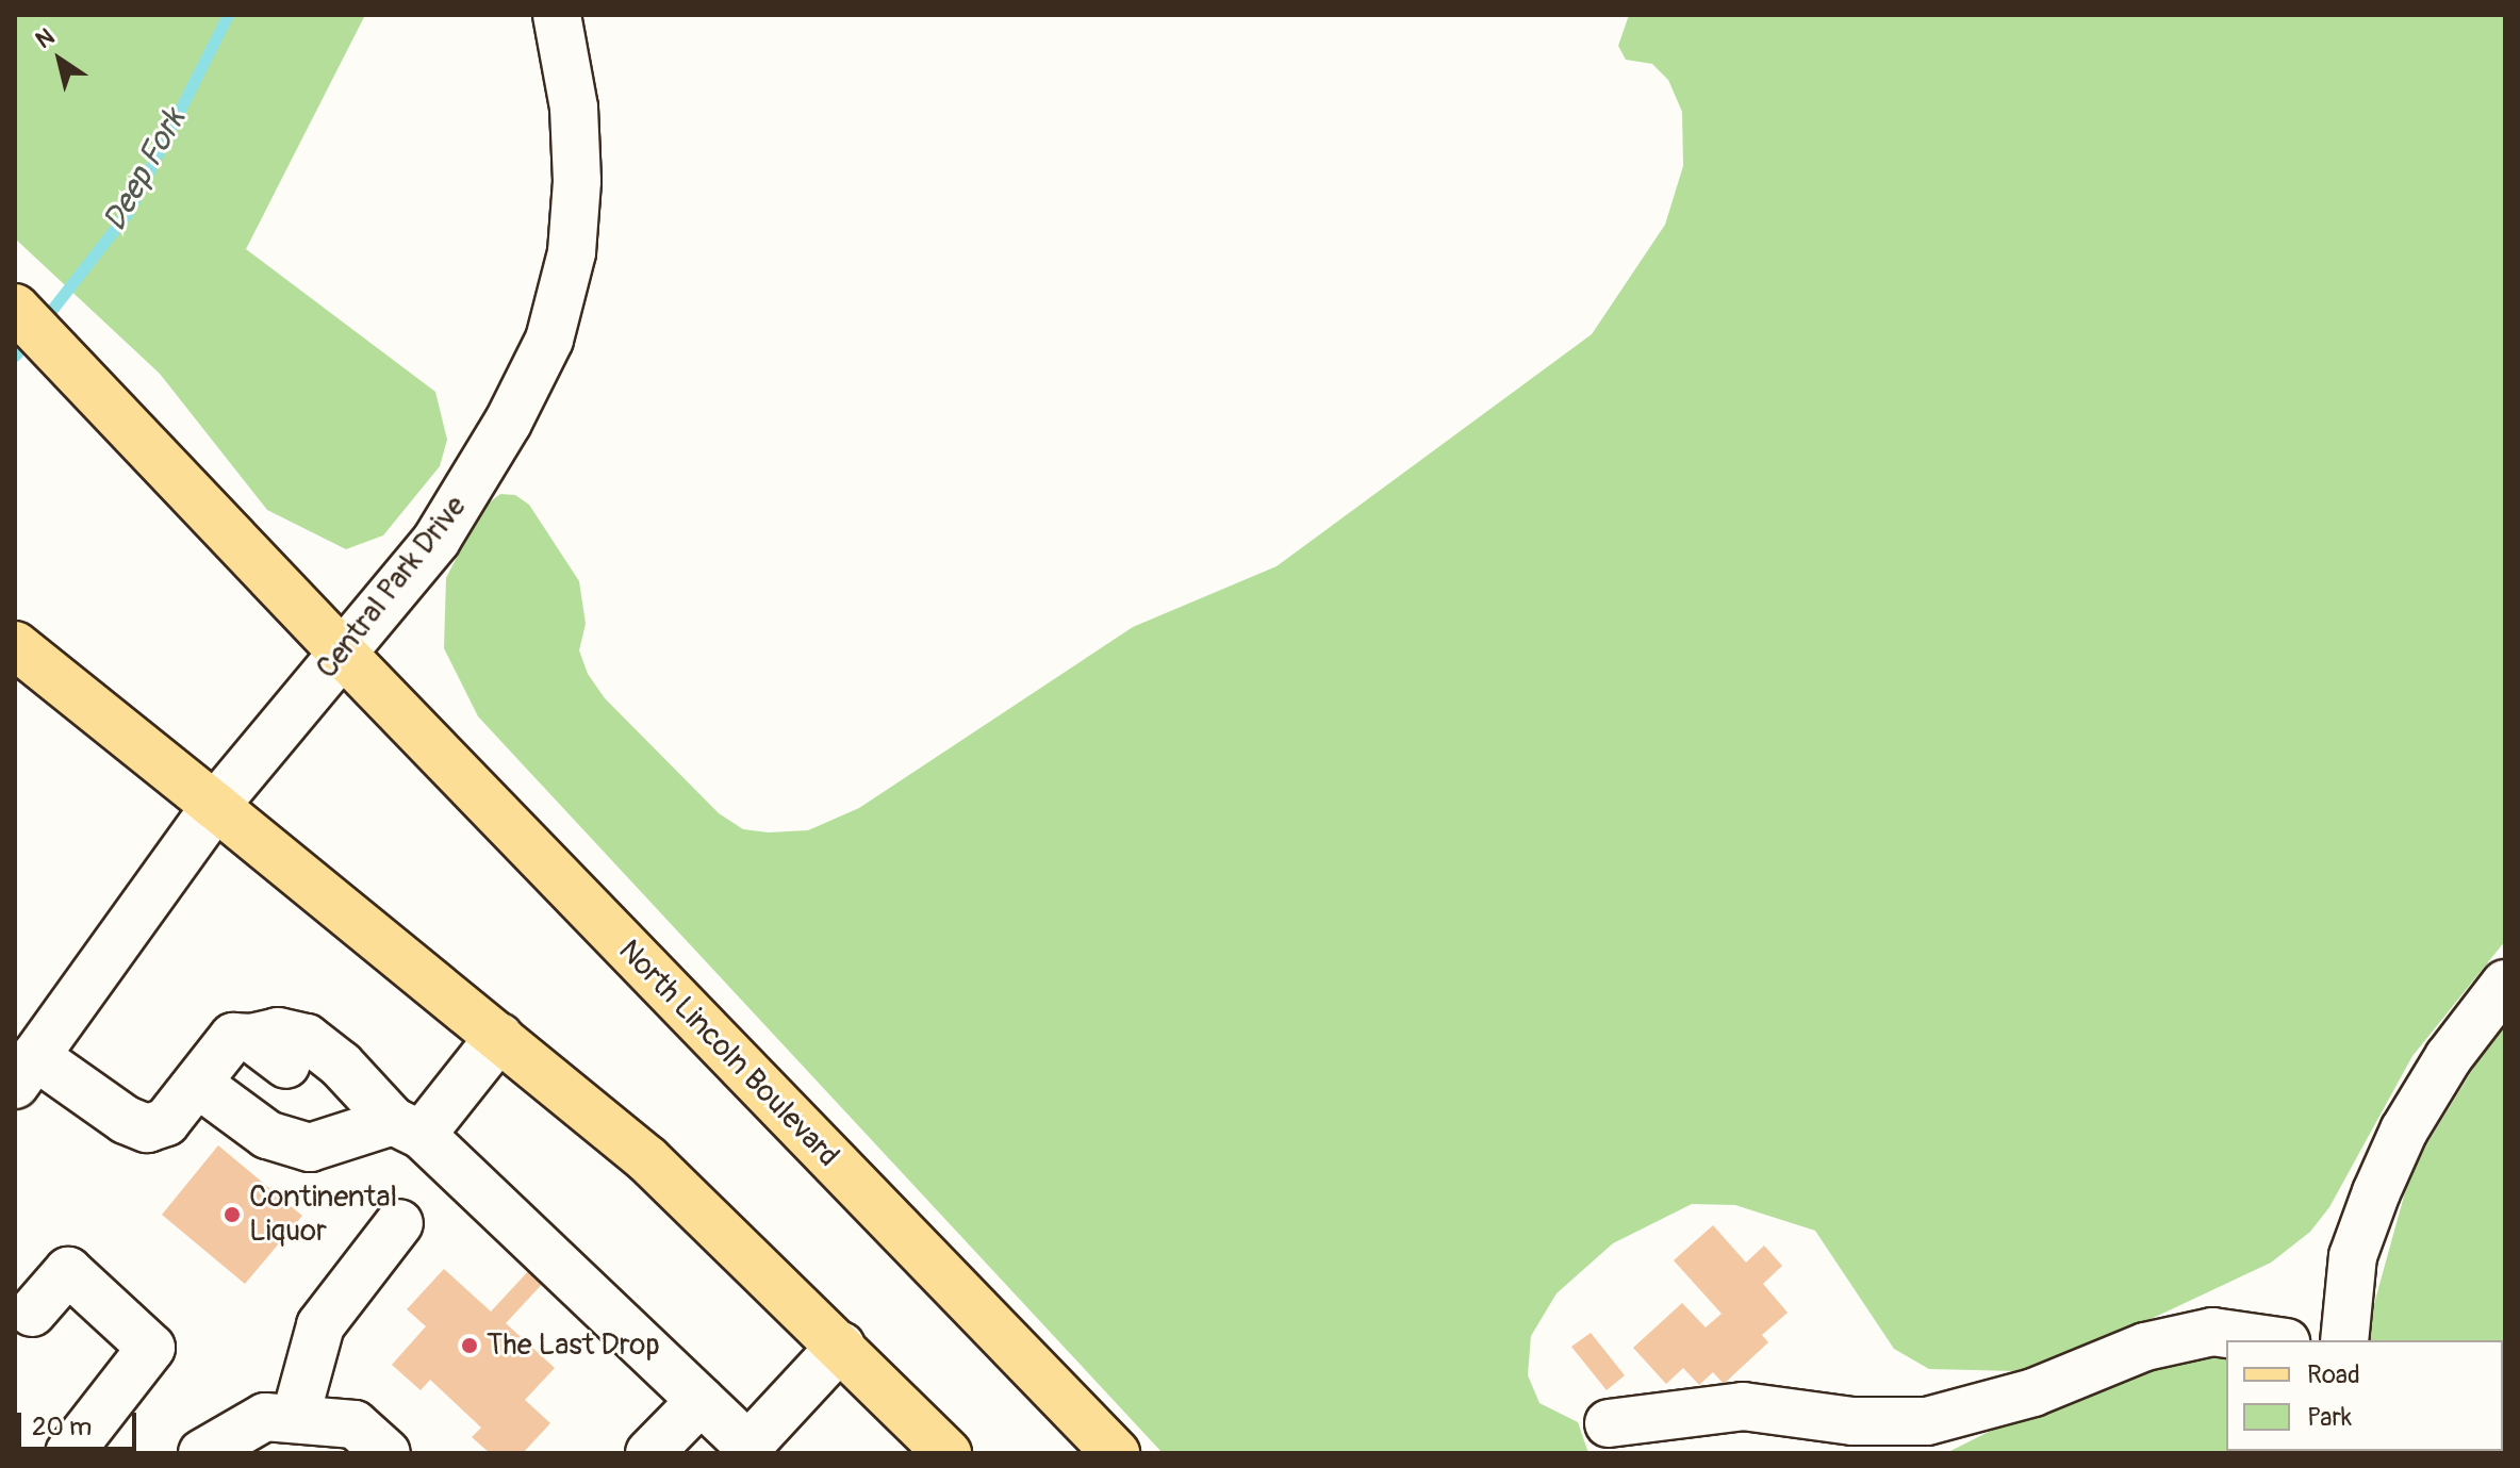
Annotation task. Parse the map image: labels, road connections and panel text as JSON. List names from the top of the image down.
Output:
{
  "streets": {
    "main road": ["North Lincoln Boulevard"],
    "street": ["Central Park Drive"]
  },
  "crossings": [
    ["Central Park Drive", "North Lincoln Boulevard"]
  ],
  "water": ["Deep Fork"],
  "places": ["Continental Liquor", "The Last Drop"],
  "legend": ["Road", "Park"],
  "scale_bar": "20 m",
  "north": "top left"
}
